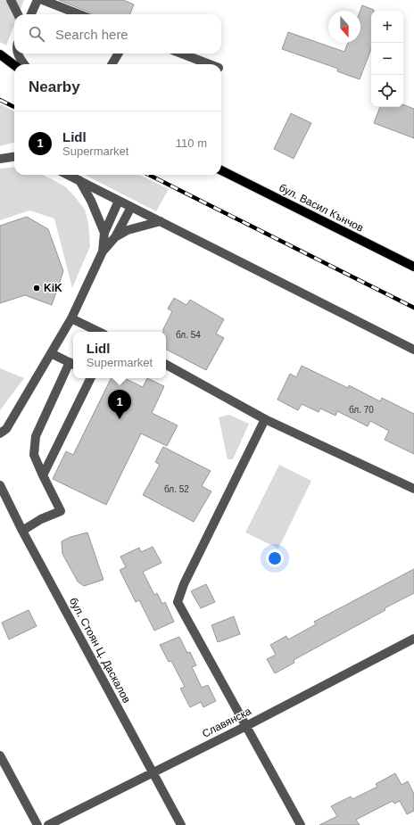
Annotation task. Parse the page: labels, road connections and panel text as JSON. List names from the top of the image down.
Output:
{
  "streets": {
    "main road": ["бул. Васил Кънчов"],
    "street": ["бул. Стоян Ц. Даскалов", "Славянска"]
  },
  "crossings": [
    ["бул. Стоян Ц. Даскалов", "Славянска"]
  ],
  "places": ["KiK"],
  "house_numbers": ["бл. 54", "бл. 70", "бл. 52"],
  "north": "bottom",
  "page": {
    "map_buttons": ["+", "−"],
    "search": "Search here",
    "heading": "Nearby",
    "list": [
      {
        "mark": "1",
        "name": "Lidl",
        "note": "Supermarket",
        "value": "110 m"
      }
    ],
    "popup": ["Lidl", "Supermarket"],
    "pins": "1"
  }
}
